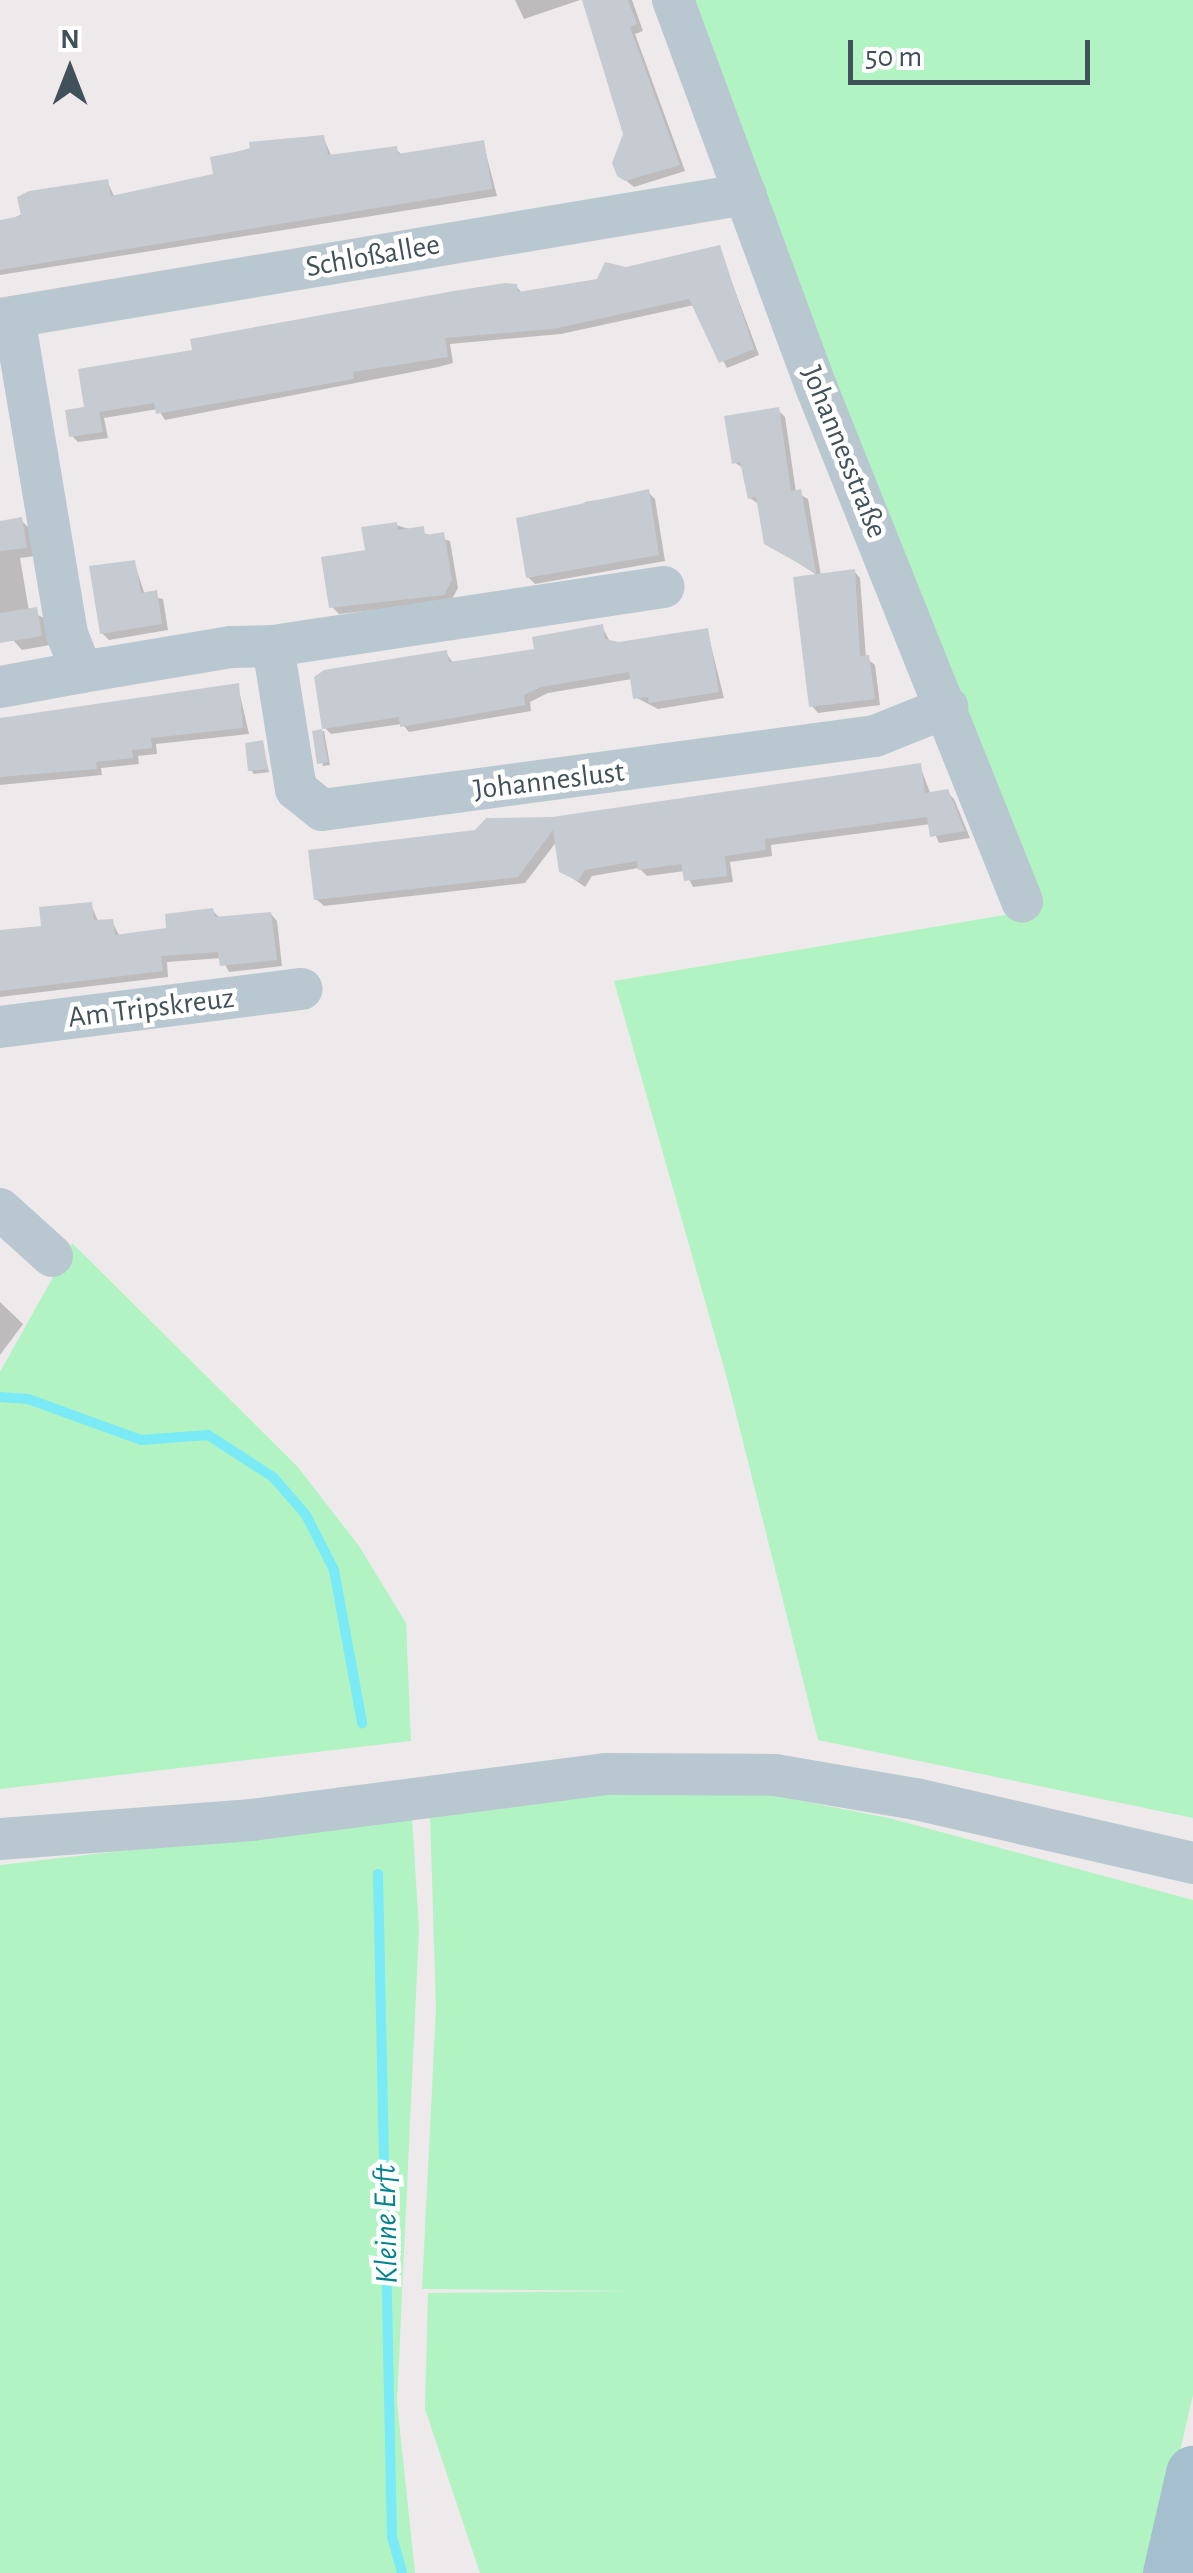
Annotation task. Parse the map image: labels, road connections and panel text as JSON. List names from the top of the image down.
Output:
{
  "streets": {
    "street": [
      "Schloßallee",
      "Johannesstraße",
      "Johanneslust",
      "Am Tripskreuz"
    ]
  },
  "crossings": [
    ["Schloßallee", "Johannesstraße"],
    ["Johannesstraße", "Johanneslust"]
  ],
  "water": ["Kleine Erft"],
  "scale_bar": "50 m",
  "north": "top"
}
